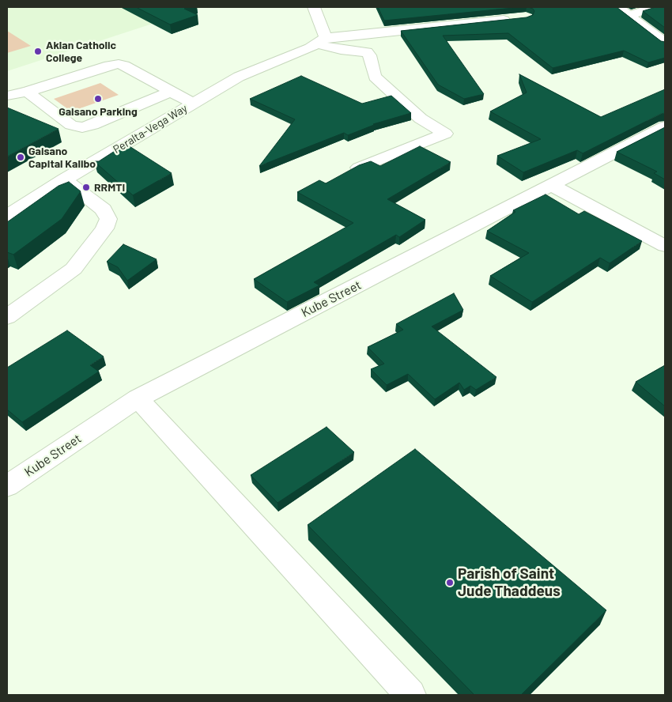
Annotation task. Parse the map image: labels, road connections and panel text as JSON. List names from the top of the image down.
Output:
{
  "streets": {
    "street": ["Peralta-Vega Way", "Kube Street"]
  },
  "places": [
    "Aklan Catholic College",
    "Gaisano Parking",
    "Gaisano Capital Kalibo",
    "RRMTI",
    "Parish of Saint Jude Thaddeus"
  ]
}
